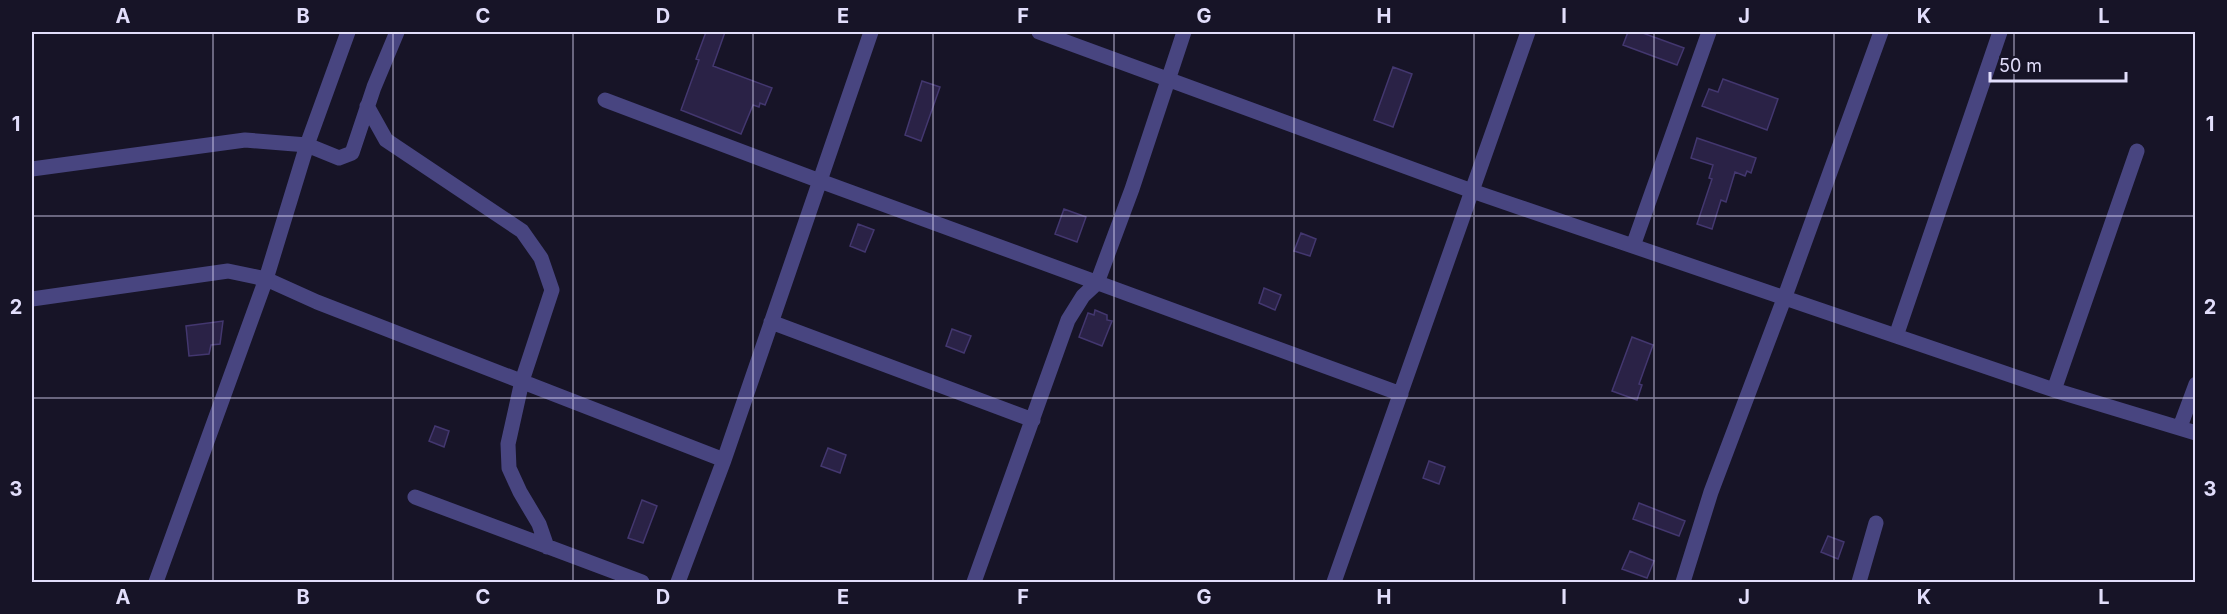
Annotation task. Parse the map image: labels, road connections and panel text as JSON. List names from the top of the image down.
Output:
{
  "scale_bar": "50 m",
  "grid": {
    "columns": [
      "A",
      "B",
      "C",
      "D",
      "E",
      "F",
      "G",
      "H",
      "I",
      "J",
      "K",
      "L"
    ],
    "rows": ["1", "2", "3"]
  }
}
